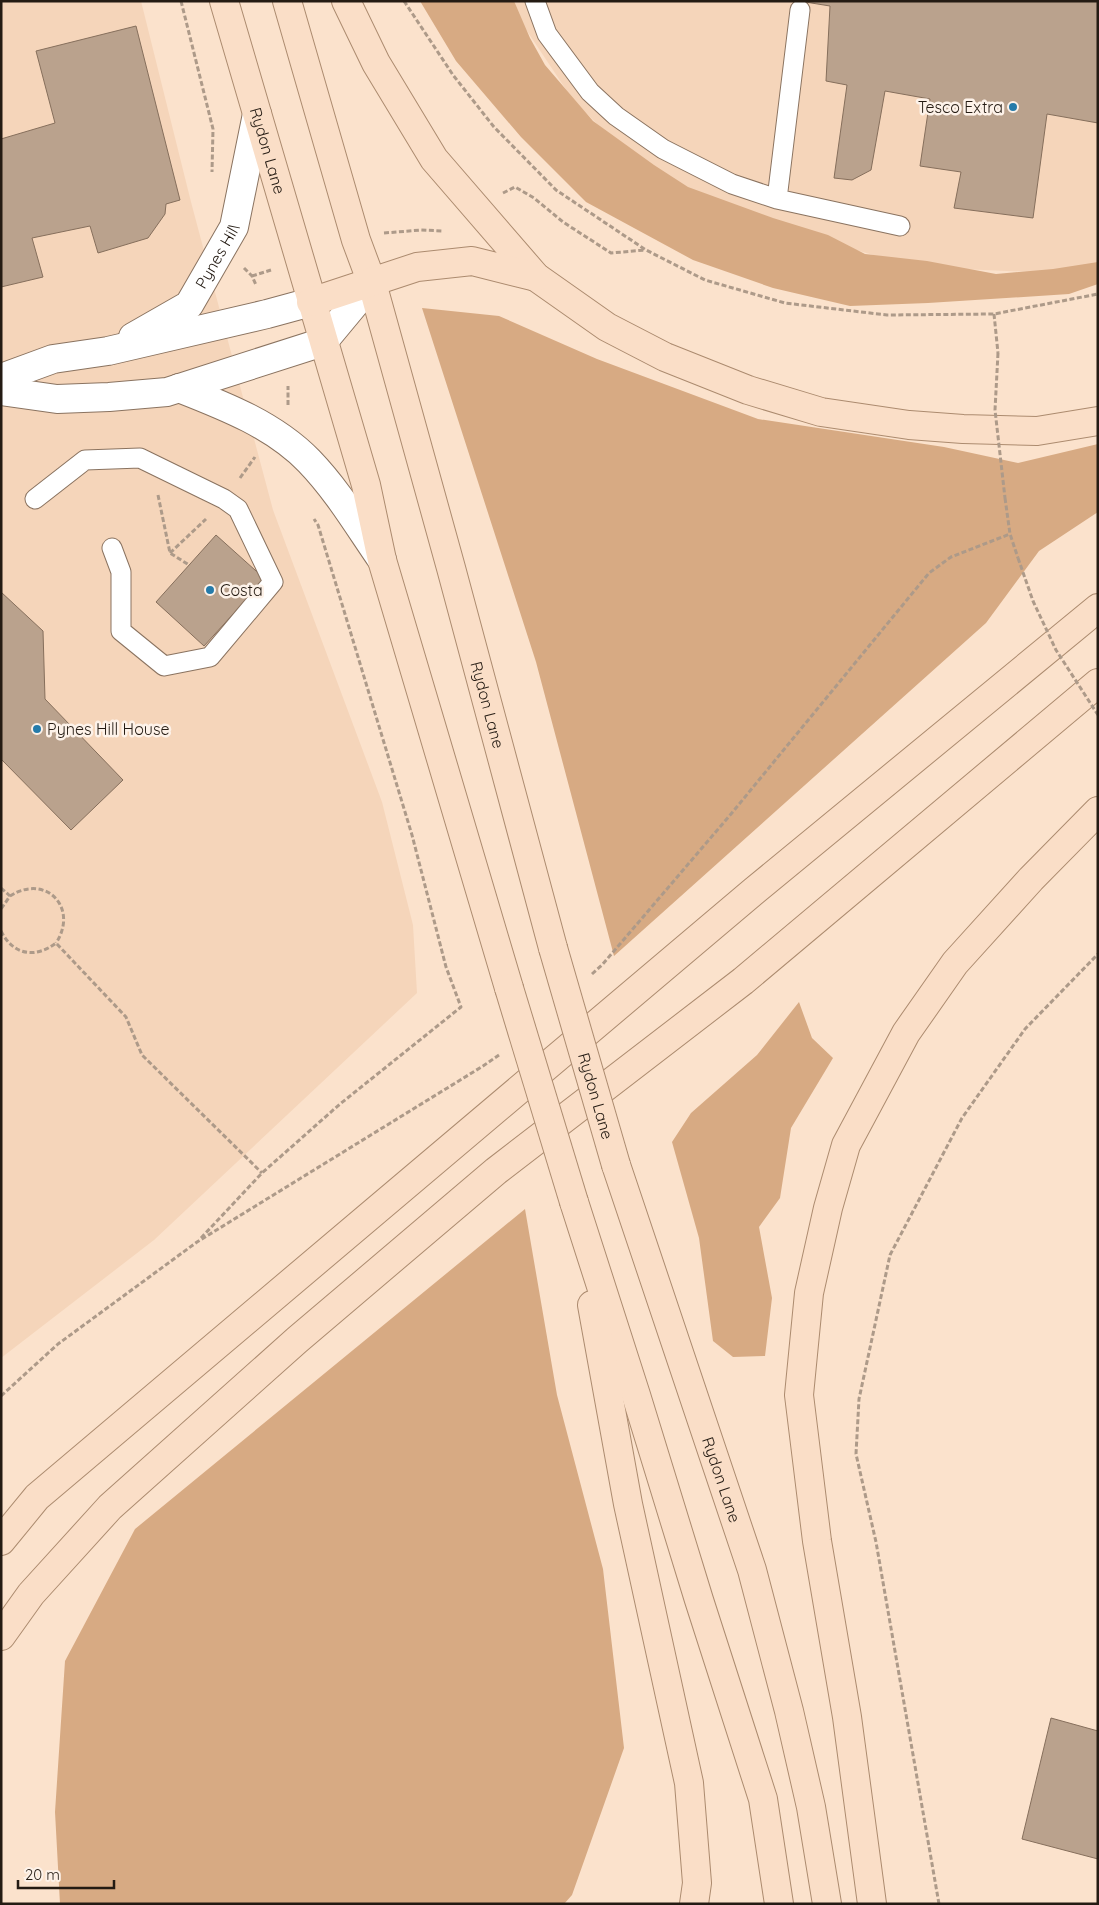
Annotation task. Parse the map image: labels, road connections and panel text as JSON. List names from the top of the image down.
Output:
{
  "streets": {
    "main road": ["Rydon Lane"],
    "street": ["Pynes Hill"]
  },
  "crossings": [
    ["Rydon Lane", "Pynes Hill"]
  ],
  "places": ["Tesco Extra", "Costa", "Pynes Hill House"],
  "scale_bar": "20 m"
}
